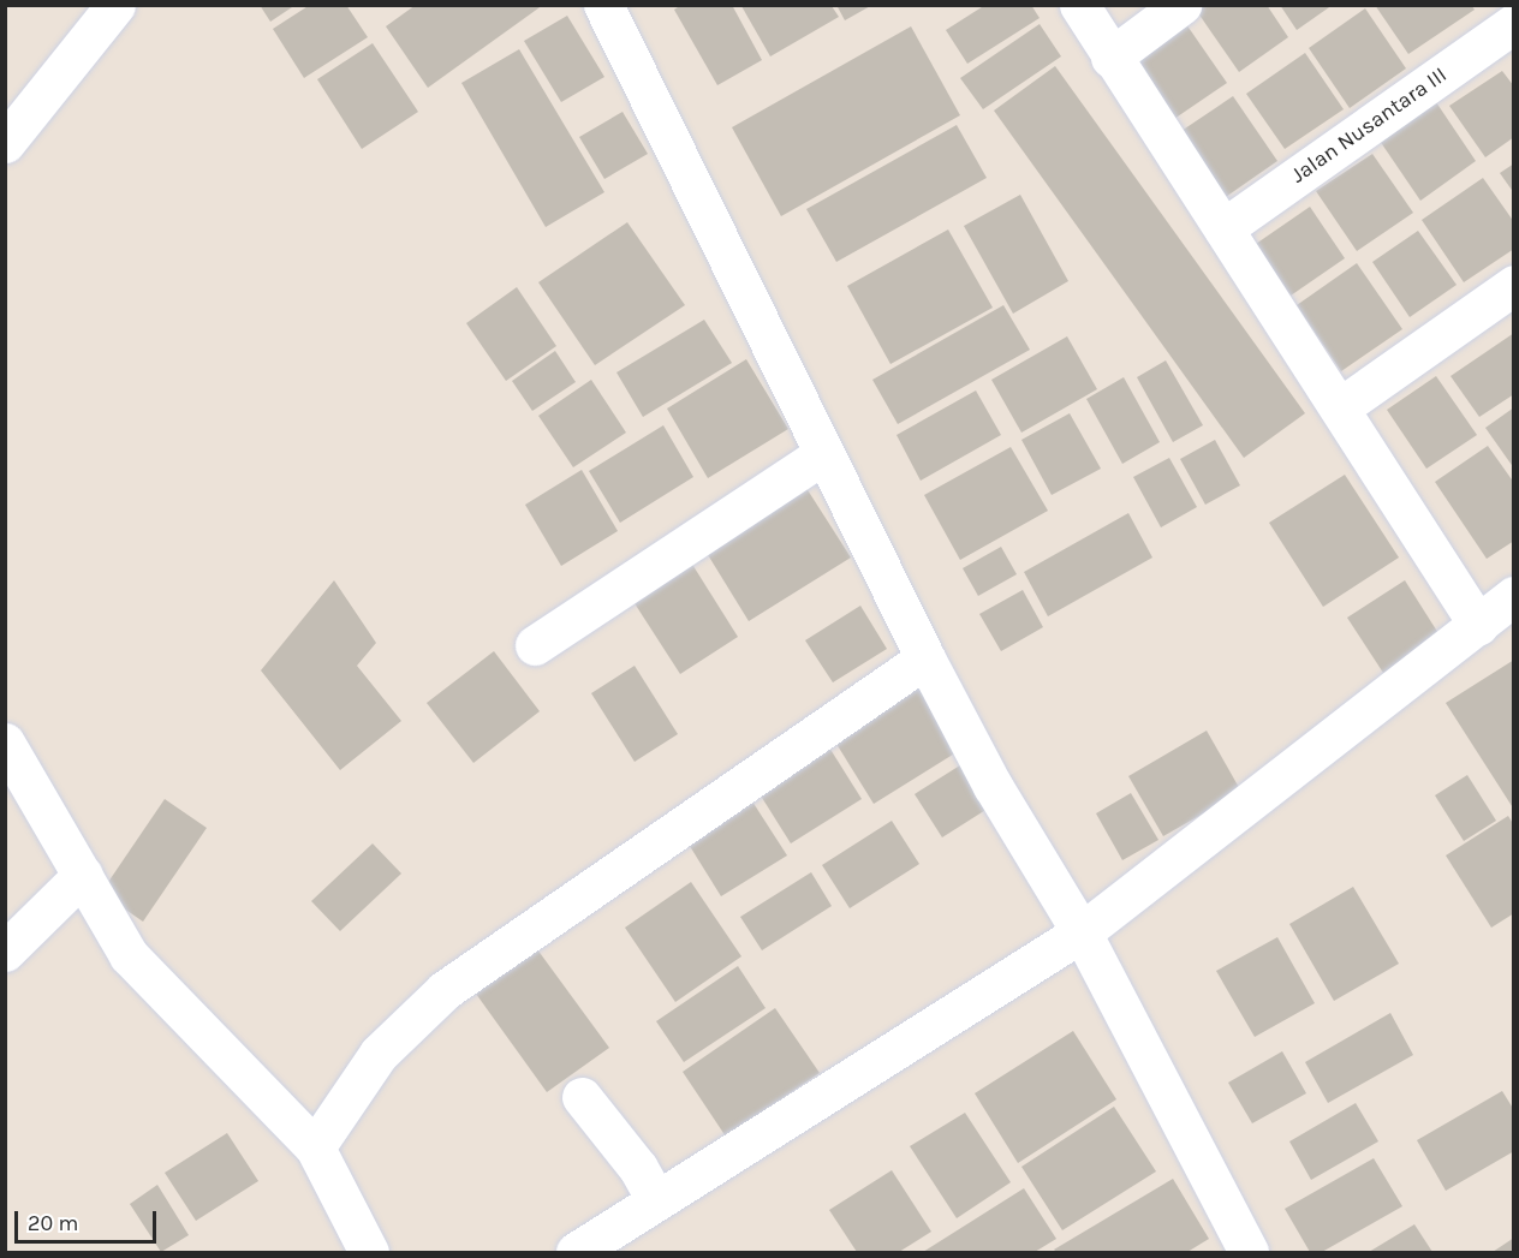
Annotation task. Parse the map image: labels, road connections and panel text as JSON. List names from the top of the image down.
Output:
{
  "streets": {
    "street": ["Jalan Nusantara III"]
  },
  "scale_bar": "20 m"
}
